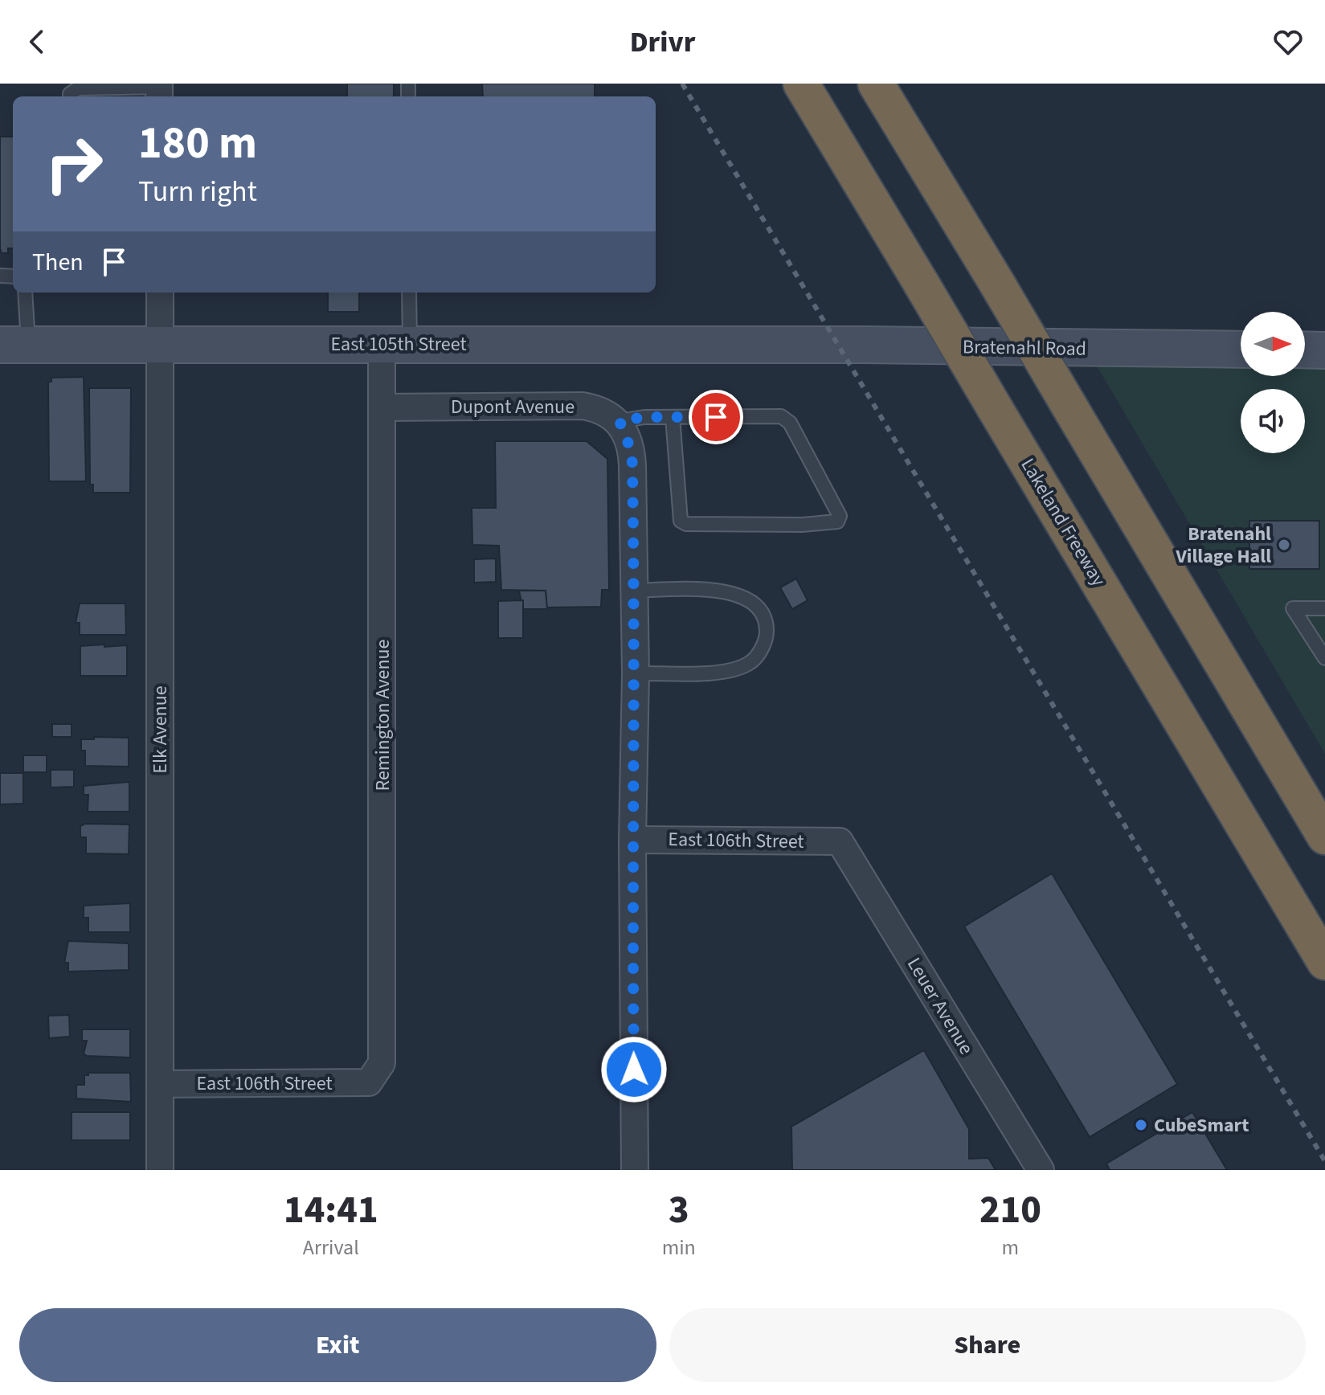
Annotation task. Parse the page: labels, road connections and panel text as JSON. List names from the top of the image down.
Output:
{
  "streets": {
    "highway": ["Lakeland Freeway"],
    "street": [
      "East 105th Street",
      "Bratenahl Road",
      "Dupont Avenue",
      "Remington Avenue",
      "Elk Avenue",
      "East 106th Street",
      "Leuer Avenue"
    ]
  },
  "crossings": [
    ["East 105th Street", "Bratenahl Road"],
    ["East 105th Street", "Remington Avenue"],
    ["East 105th Street", "Elk Avenue"],
    ["Dupont Avenue", "Remington Avenue"],
    ["Remington Avenue", "East 106th Street"],
    ["Elk Avenue", "East 106th Street"],
    ["East 106th Street", "Leuer Avenue"]
  ],
  "places": ["Bratenahl Village Hall", "CubeSmart"],
  "north": "right",
  "page": {
    "header": "Drivr",
    "turn": ["180 m", "Turn right"],
    "then": "Then",
    "eta": [
      "14:41",
      "Arrival",
      "3",
      "min",
      "210",
      "m"
    ],
    "buttons": ["Exit", "Share"]
  }
}
